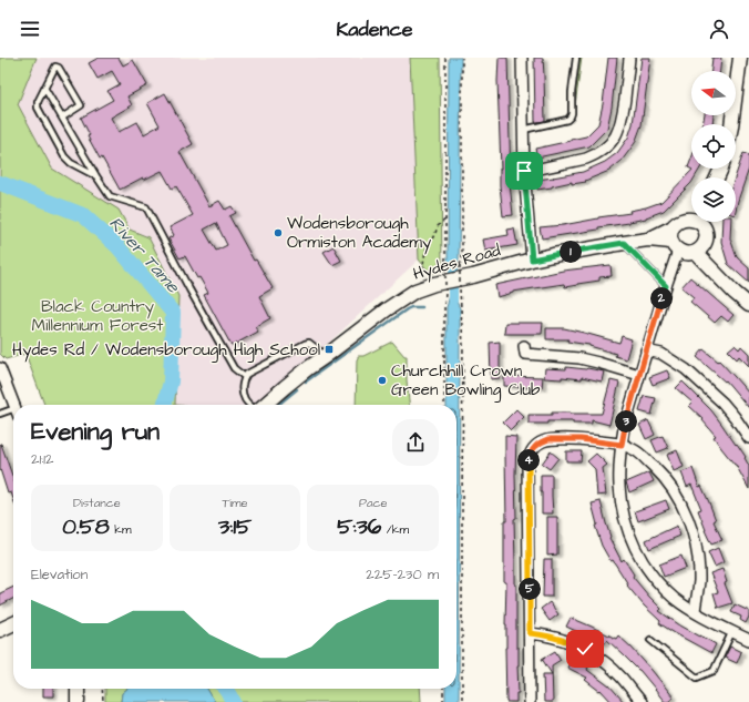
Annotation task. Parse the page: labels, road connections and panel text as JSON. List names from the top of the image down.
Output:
{
  "streets": {
    "street": ["Hydes Road"]
  },
  "water": ["River Tame"],
  "parks": ["Black Country Millennium Forest"],
  "places": {
    "other": ["Wodensborough Ormiston Academy", "Churchhill Crown Green Bowling Club"],
    "transit": ["Hydes Rd / Wodensborough High School"]
  },
  "north": "left",
  "page": {
    "header": "Kadence",
    "pins": [
      "1",
      "2",
      "3",
      "4",
      "5"
    ],
    "heading": ["Evening run", "21:12"],
    "stats": [
      ["Distance", "0.58 km"],
      ["Time", "3:15"],
      ["Pace", "5:36 /km"]
    ],
    "chart": ["Elevation", "225–230 m"]
  }
}
